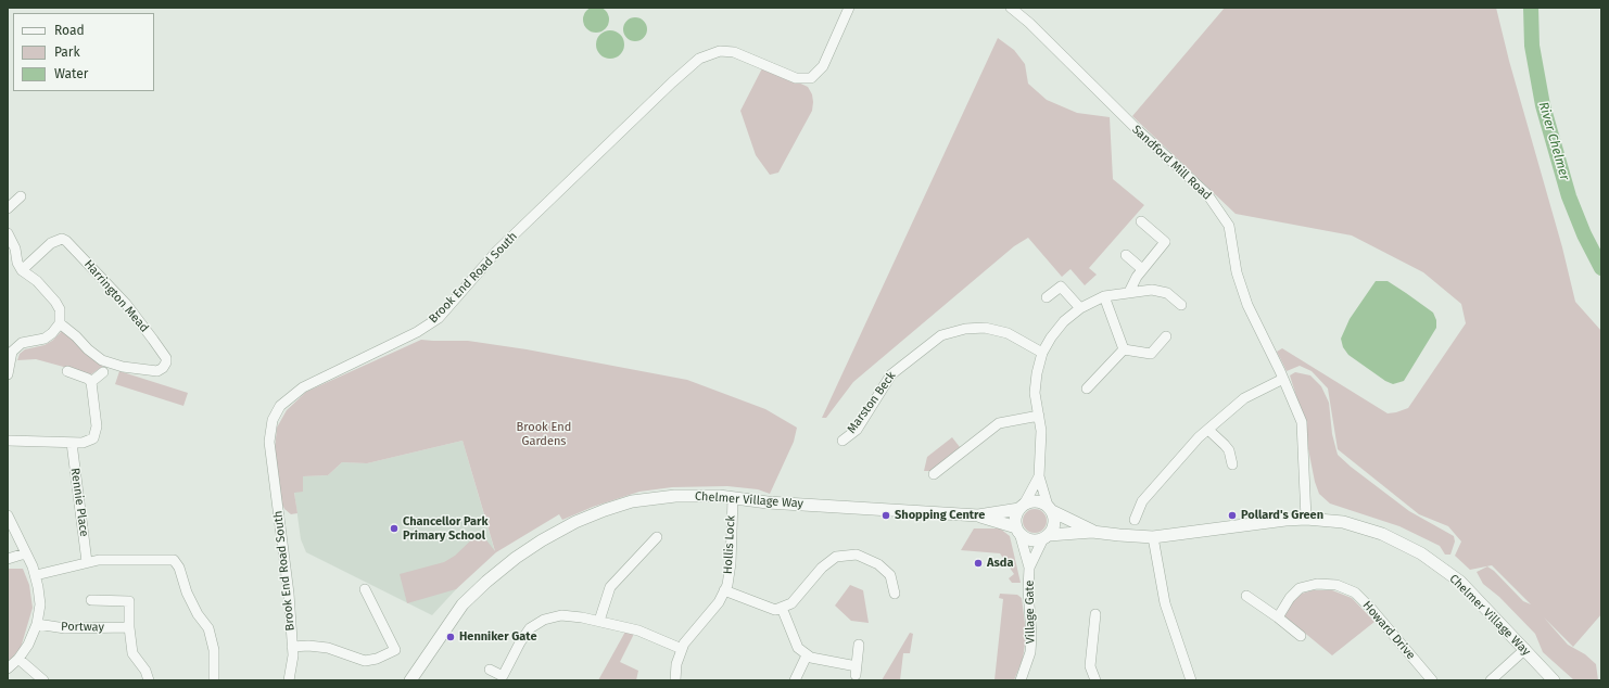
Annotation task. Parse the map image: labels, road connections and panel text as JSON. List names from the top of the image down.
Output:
{
  "streets": {
    "street": [
      "Sandford Mill Road",
      "Brook End Road South",
      "Harrington Mead",
      "Marston Beck",
      "Chelmer Village Way",
      "Rennie Place",
      "Hollis Lock",
      "Village Gate",
      "Portway",
      "Howard Drive"
    ]
  },
  "crossings": [
    ["Sandford Mill Road", "Chelmer Village Way"],
    ["Chelmer Village Way", "Hollis Lock"],
    ["Chelmer Village Way", "Village Gate"]
  ],
  "water": ["River Chelmer"],
  "parks": ["Brook End Gardens"],
  "places": [
    "Shopping Centre",
    "Pollard's Green",
    "Chancellor Park Primary School",
    "Asda",
    "Henniker Gate"
  ],
  "legend": ["Road", "Park", "Water"]
}
